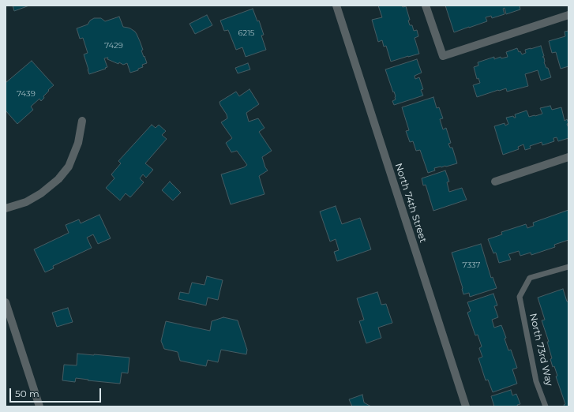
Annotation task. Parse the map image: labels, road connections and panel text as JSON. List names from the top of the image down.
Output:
{
  "streets": {
    "street": ["North 74th Street"],
    "lane": ["North 73rd Way"]
  },
  "house_numbers": [
    "6215",
    "7429",
    "7439",
    "7337"
  ],
  "scale_bar": "50 m"
}
